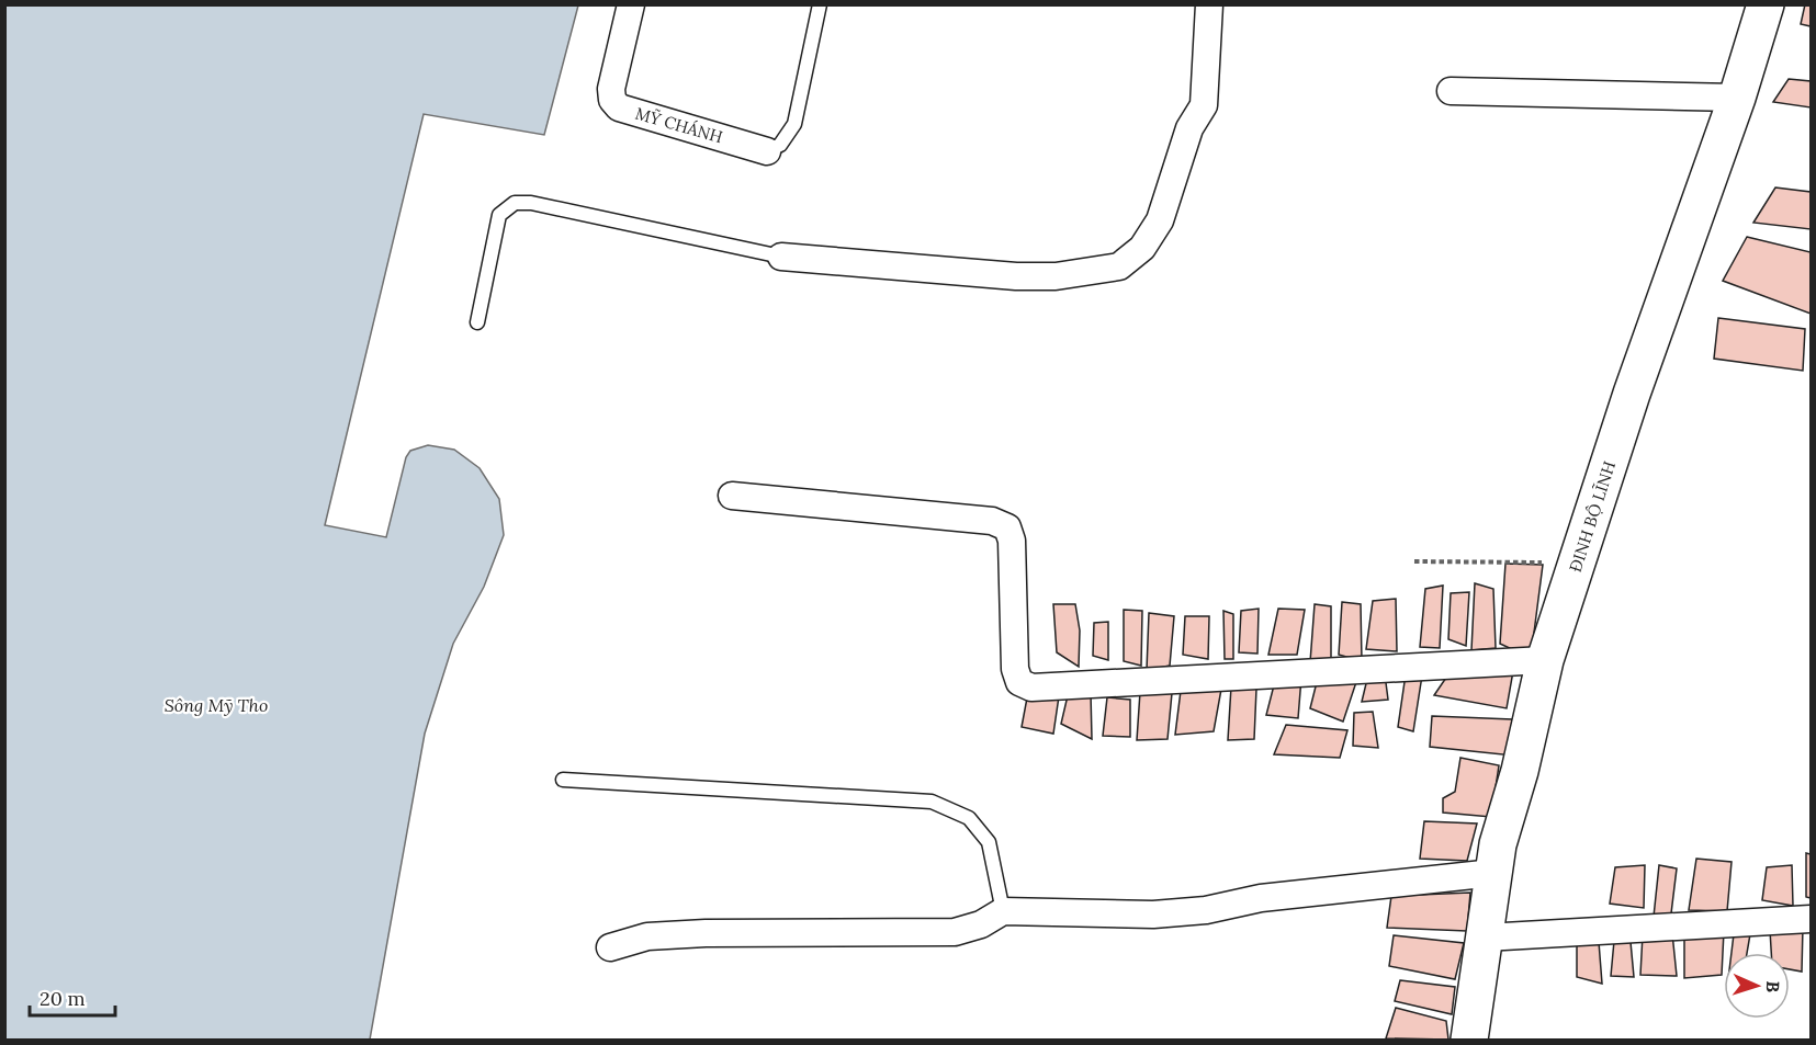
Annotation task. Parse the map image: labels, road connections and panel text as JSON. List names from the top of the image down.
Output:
{
  "streets": {
    "main road": ["ĐINH BỘ LĨNH"],
    "street": ["MỸ CHÁNH"]
  },
  "water": ["Sông Mỹ Tho"],
  "scale_bar": "20 m",
  "north": "right"
}
